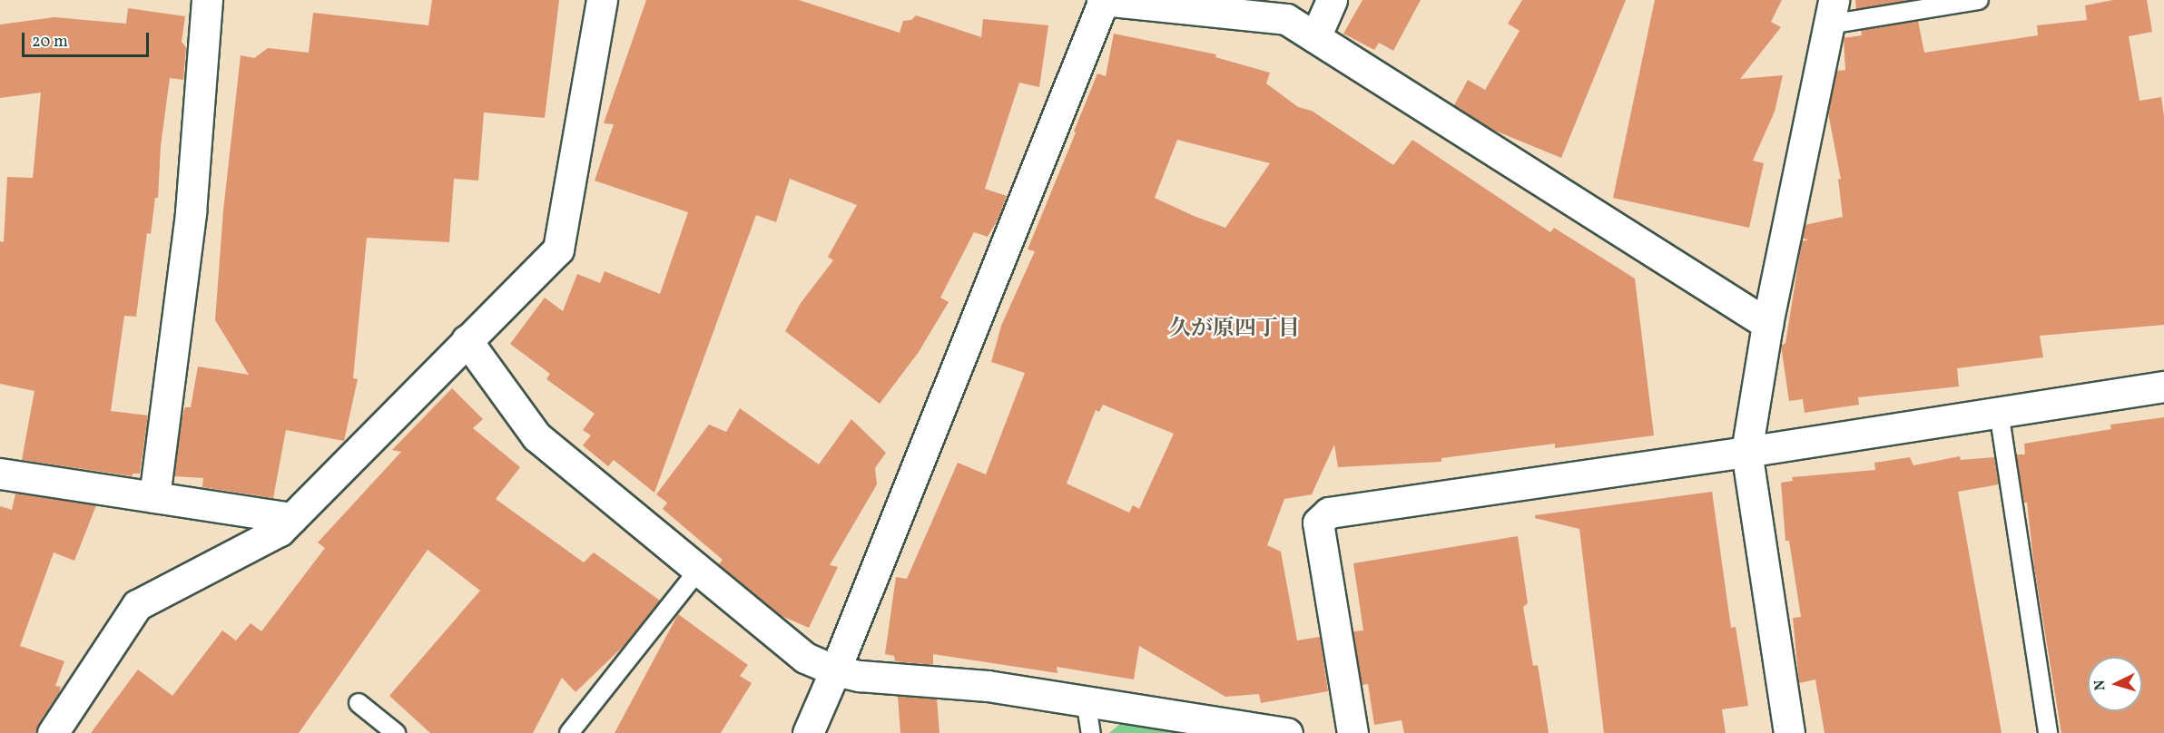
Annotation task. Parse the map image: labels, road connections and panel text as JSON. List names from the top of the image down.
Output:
{
  "districts": ["久が原四丁目"],
  "scale_bar": "20 m",
  "north": "left"
}
